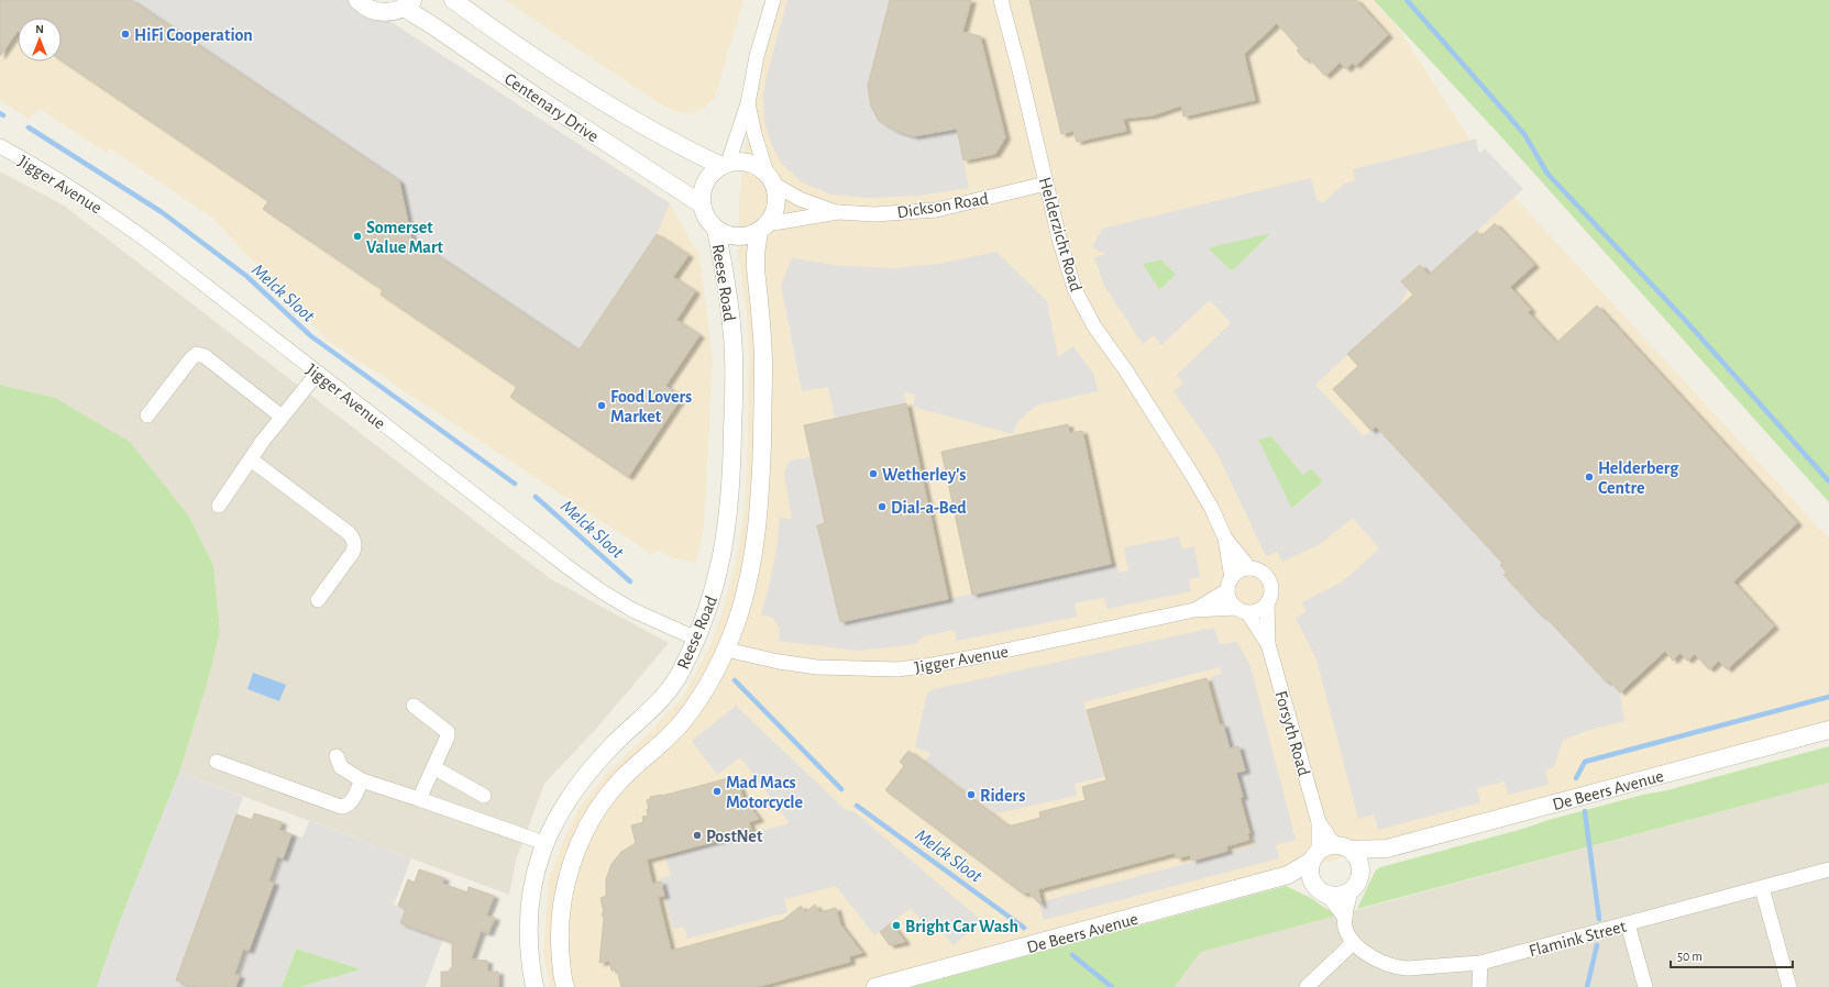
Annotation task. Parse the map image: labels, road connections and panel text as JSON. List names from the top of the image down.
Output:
{
  "streets": {
    "street": [
      "Centenary Drive",
      "Jigger Avenue",
      "Dickson Road",
      "Helderzicht Road",
      "Reese Road",
      "Forsyth Road",
      "De Beers Avenue",
      "Flamink Street"
    ]
  },
  "crossings": [
    ["Centenary Drive", "Dickson Road"],
    ["Centenary Drive", "Reese Road"],
    ["Jigger Avenue", "Helderzicht Road"],
    ["Jigger Avenue", "Reese Road"],
    ["Jigger Avenue", "Forsyth Road"],
    ["Dickson Road", "Helderzicht Road"],
    ["Dickson Road", "Reese Road"],
    ["Helderzicht Road", "Forsyth Road"],
    ["Forsyth Road", "De Beers Avenue"]
  ],
  "water": ["Melck Sloot"],
  "places": [
    "HiFi Cooperation",
    "Somerset Value Mart",
    "Food Lovers Market",
    "Wetherley's",
    "Helderberg Centre",
    "Dial-a-Bed",
    "Mad Macs Motorcycle",
    "Riders",
    "PostNet",
    "Bright Car Wash"
  ],
  "scale_bar": "50 m",
  "north": "top"
}
